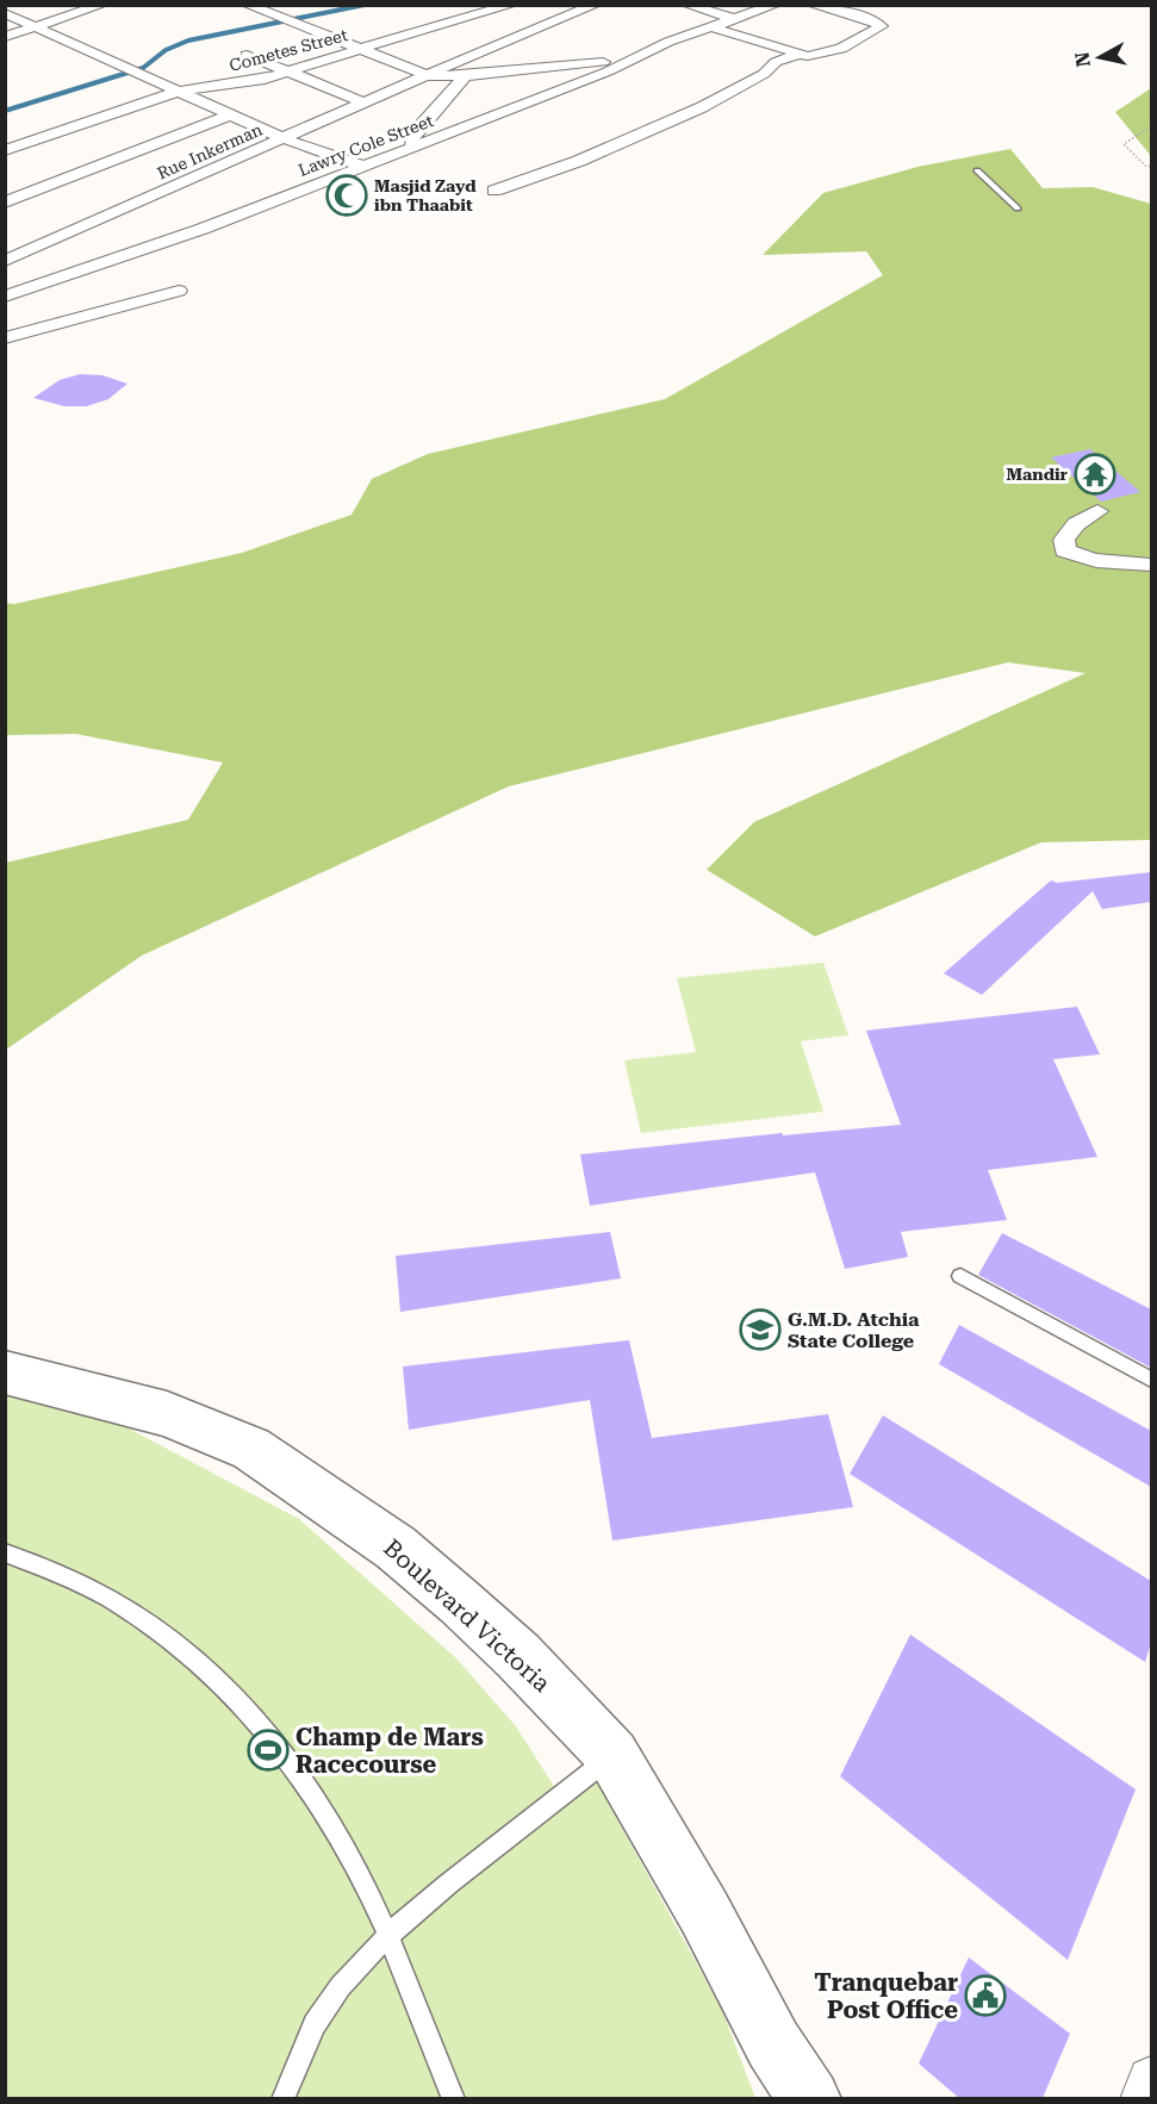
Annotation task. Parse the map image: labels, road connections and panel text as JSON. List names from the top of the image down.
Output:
{
  "streets": {
    "main road": ["Boulevard Victoria"],
    "street": ["Cometes Street", "Lawry Cole Street", "Rue Inkerman"]
  },
  "places": {
    "mosque": ["Masjid Zayd ibn Thaabit"],
    "temple": ["Mandir"],
    "school or university": ["G.M.D. Atchia State College"],
    "sports": ["Champ de Mars Racecourse"],
    "public building": ["Tranquebar Post Office"]
  },
  "north": "left"
}
